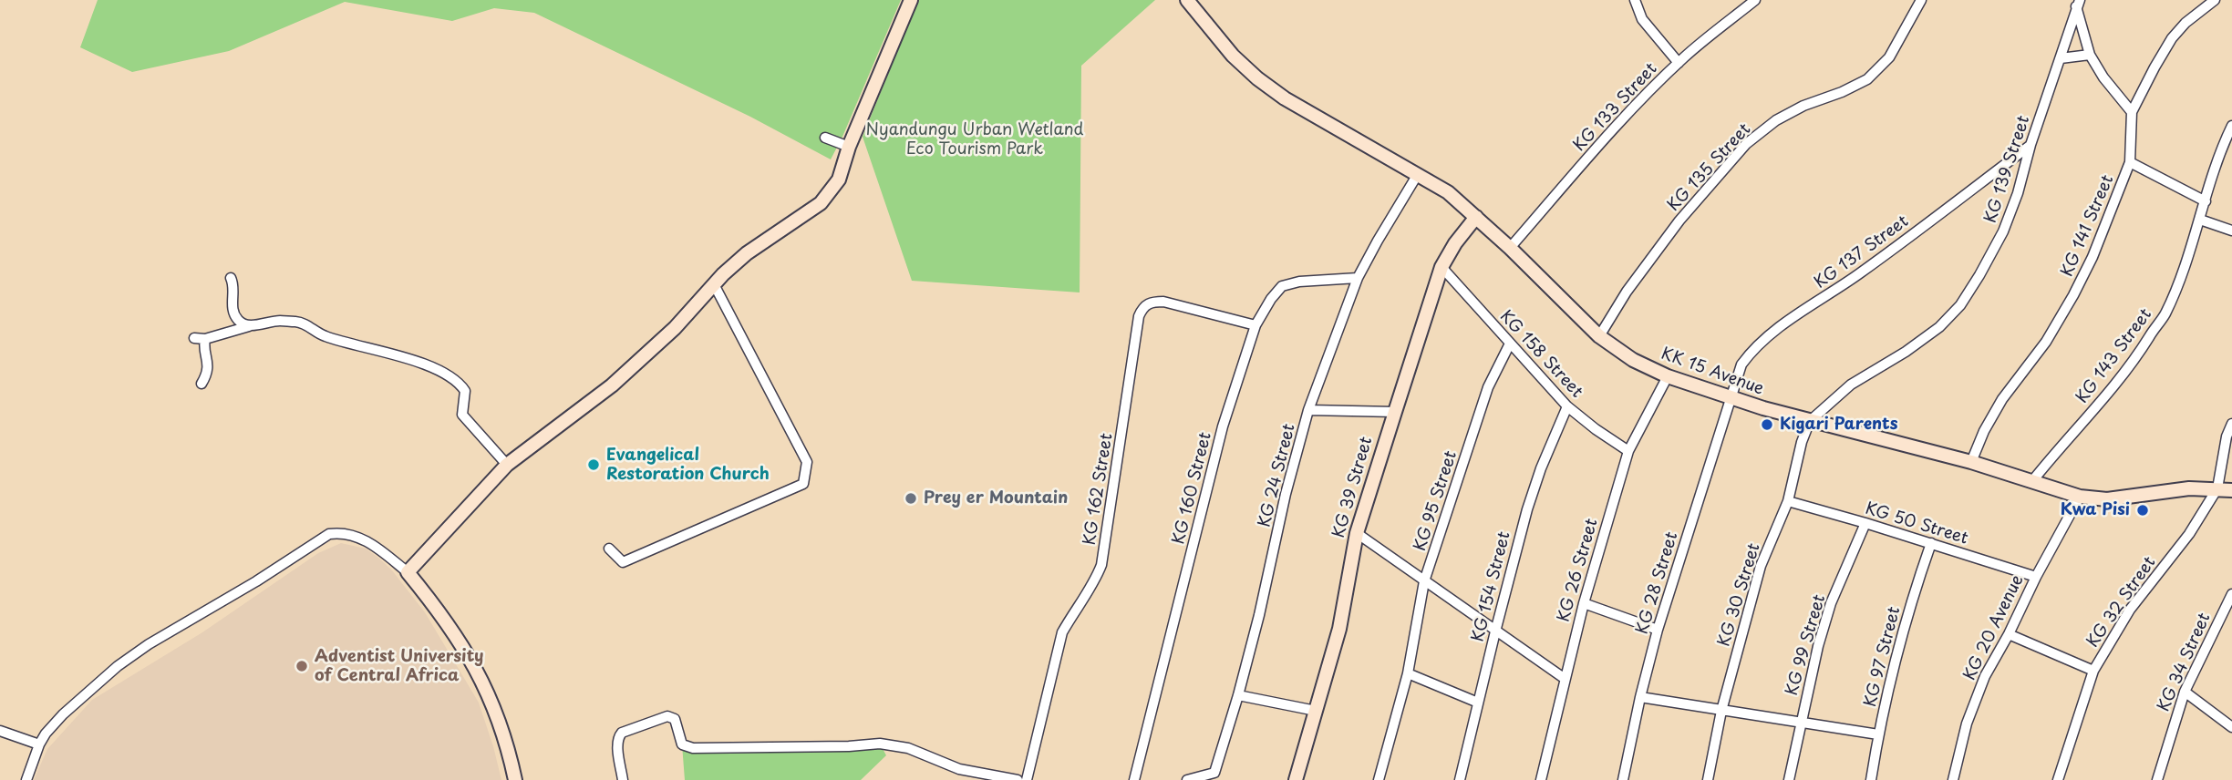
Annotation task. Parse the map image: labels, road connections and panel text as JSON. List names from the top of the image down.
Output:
{
  "streets": {
    "street": [
      "KG 133 Street",
      "KG 135 Street",
      "KG 139 Street",
      "KG 141 Street",
      "KG 137 Street",
      "KG 158 Street",
      "KG 143 Street",
      "KK 15 Avenue",
      "KG 24 Street",
      "KG 39 Street",
      "KG 160 Street",
      "KG 162 Street",
      "KG 95 Street",
      "KG 50 Street",
      "KG 26 Street",
      "KG 28 Street",
      "KG 154 Street",
      "KG 30 Street",
      "KG 32 Street",
      "KG 20 Avenue",
      "KG 99 Street",
      "KG 97 Street",
      "KG 34 Street"
    ]
  },
  "crossings": [
    ["KG 133 Street", "KK 15 Avenue"],
    ["KG 135 Street", "KK 15 Avenue"],
    ["KG 139 Street", "KG 137 Street"],
    ["KG 139 Street", "KK 15 Avenue"],
    ["KG 139 Street", "KG 30 Street"],
    ["KG 141 Street", "KK 15 Avenue"],
    ["KG 137 Street", "KK 15 Avenue"],
    ["KG 137 Street", "KG 28 Street"],
    ["KG 158 Street", "KG 39 Street"],
    ["KG 158 Street", "KG 95 Street"],
    ["KG 158 Street", "KG 26 Street"],
    ["KG 158 Street", "KG 154 Street"],
    ["KG 143 Street", "KK 15 Avenue"],
    ["KK 15 Avenue", "KG 24 Street"],
    ["KK 15 Avenue", "KG 39 Street"],
    ["KK 15 Avenue", "KG 26 Street"],
    ["KK 15 Avenue", "KG 28 Street"],
    ["KK 15 Avenue", "KG 30 Street"],
    ["KK 15 Avenue", "KG 32 Street"],
    ["KK 15 Avenue", "KG 20 Avenue"],
    ["KG 24 Street", "KG 160 Street"],
    ["KG 160 Street", "KG 162 Street"],
    ["KG 50 Street", "KG 30 Street"],
    ["KG 50 Street", "KG 20 Avenue"],
    ["KG 50 Street", "KG 99 Street"],
    ["KG 50 Street", "KG 97 Street"]
  ],
  "parks": ["Nyandungu Urban Wetland Eco Tourism Park"],
  "places": [
    "Kigari Parents",
    "Evangelical Restoration Church",
    "Prey er Mountain",
    "Kwa Pisi",
    "Adventist University of Central Africa"
  ]
}
